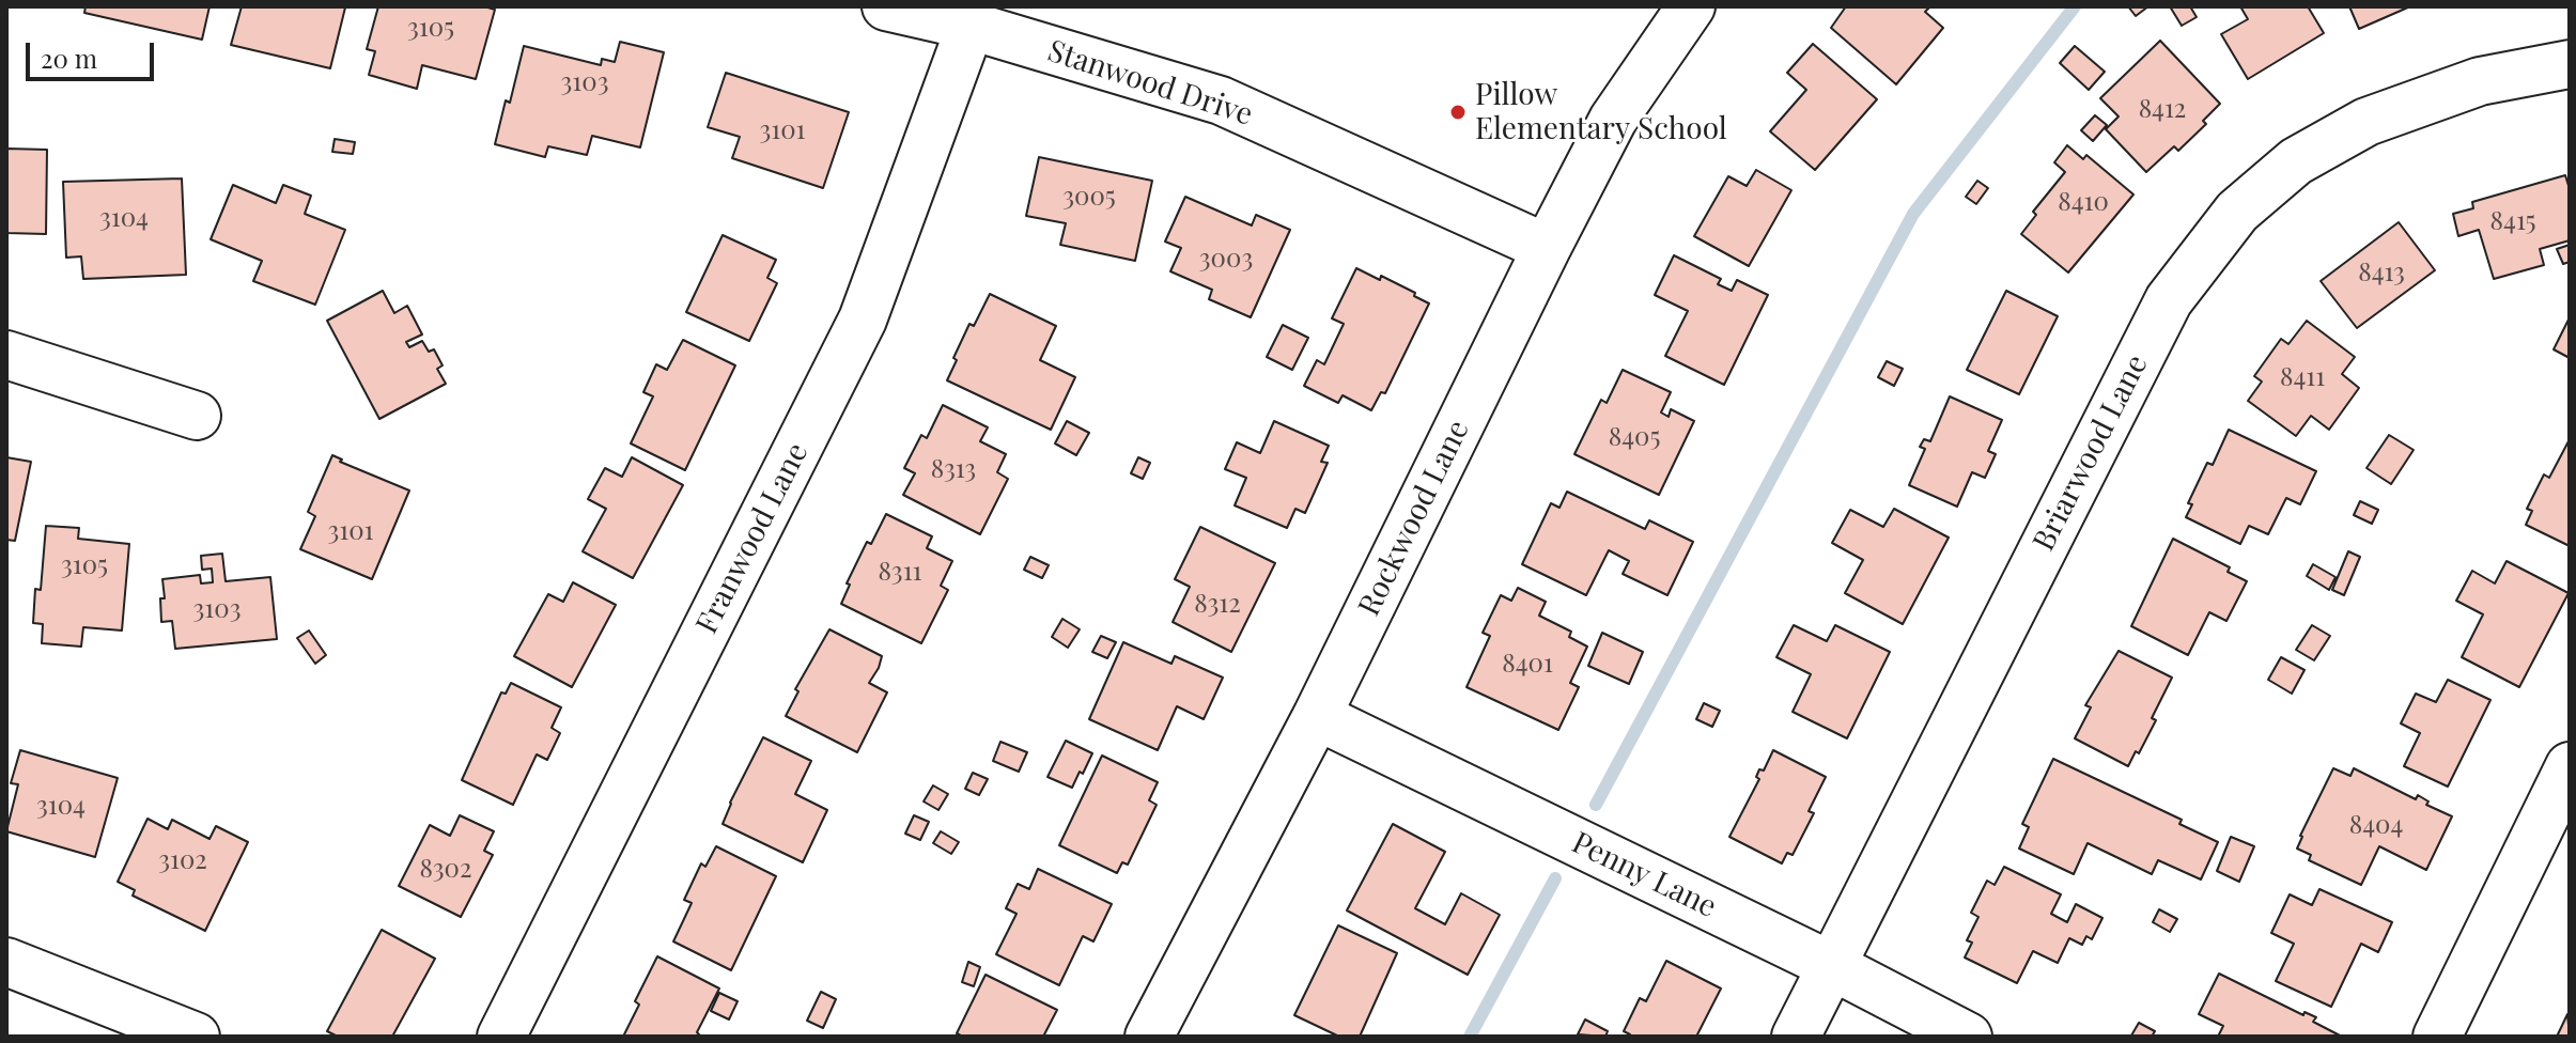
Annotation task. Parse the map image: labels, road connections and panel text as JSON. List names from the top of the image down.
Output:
{
  "streets": {
    "street": [
      "Stanwood Drive",
      "Briarwood Lane",
      "Rockwood Lane",
      "Franwood Lane",
      "Penny Lane"
    ]
  },
  "crossings": [
    ["Stanwood Drive", "Rockwood Lane"],
    ["Stanwood Drive", "Franwood Lane"],
    ["Briarwood Lane", "Penny Lane"],
    ["Rockwood Lane", "Penny Lane"]
  ],
  "places": ["Pillow Elementary School"],
  "house_numbers": [
    "3105",
    "3103",
    "8412",
    "3101",
    "3005",
    "8410",
    "3104",
    "8415",
    "3003",
    "8413",
    "8411",
    "8405",
    "8313",
    "3101",
    "3105",
    "8311",
    "8312",
    "3103",
    "8401",
    "3104",
    "8404",
    "3102",
    "8302"
  ],
  "scale_bar": "20 m"
}
